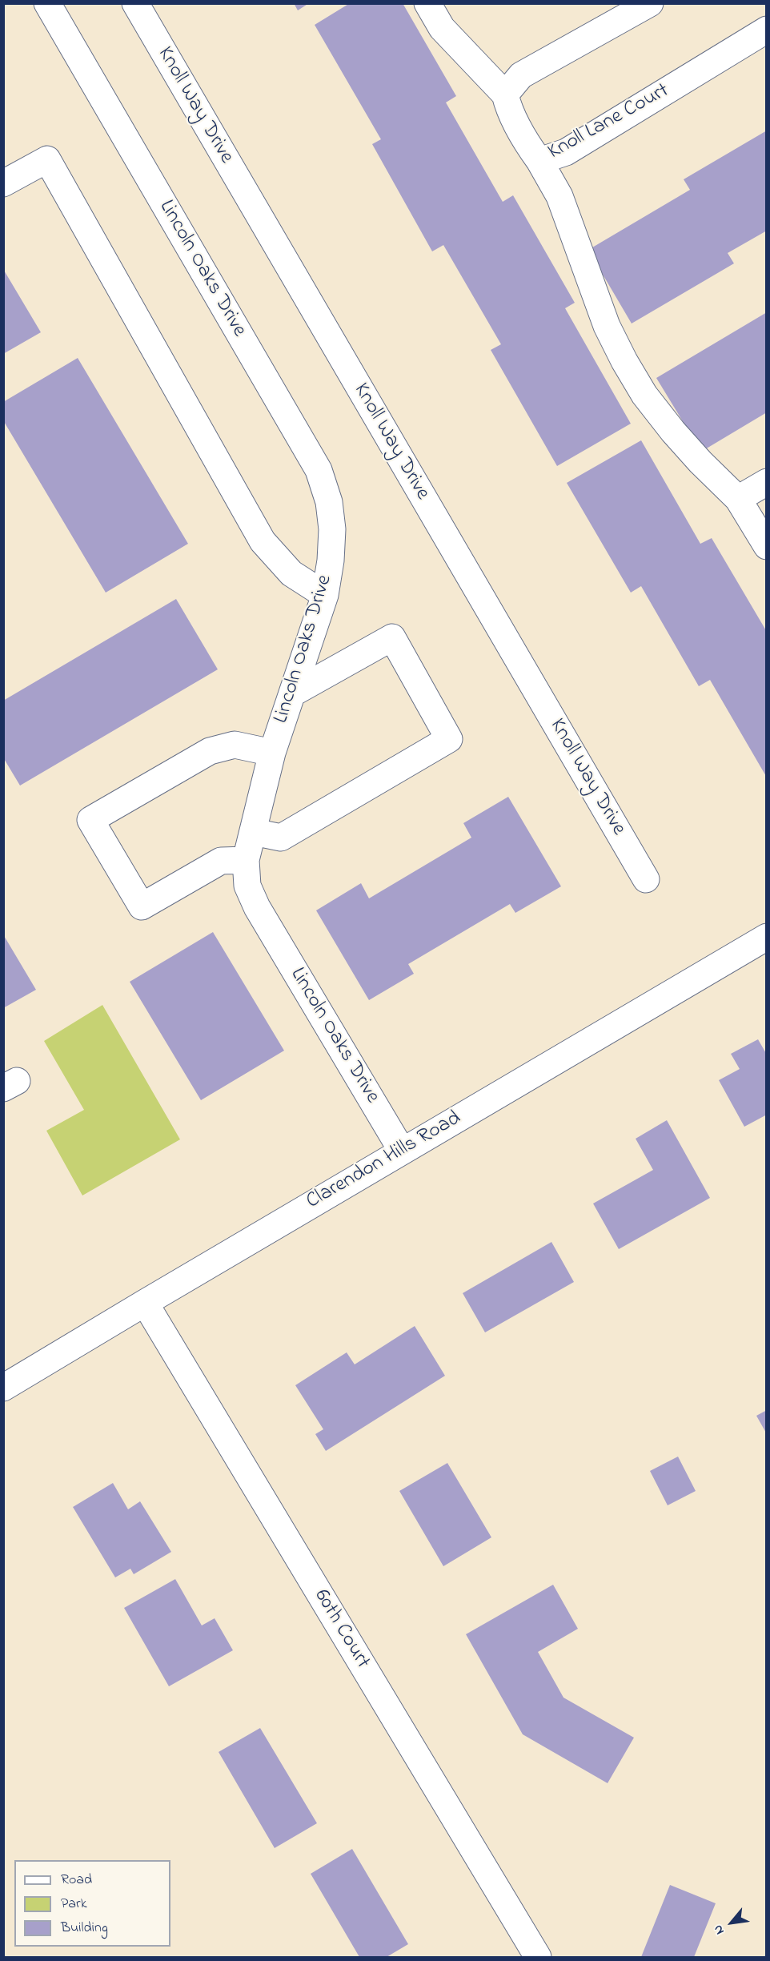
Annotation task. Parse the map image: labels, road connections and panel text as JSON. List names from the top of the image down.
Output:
{
  "streets": {
    "street": [
      "Knoll Way Drive",
      "Knoll Lane Court",
      "Lincoln Oaks Drive",
      "Clarendon Hills Road",
      "60th Court"
    ]
  },
  "crossings": [
    ["Lincoln Oaks Drive", "Clarendon Hills Road"],
    ["Clarendon Hills Road", "60th Court"]
  ],
  "legend": ["Road", "Park", "Building"],
  "north": "bottom left"
}
